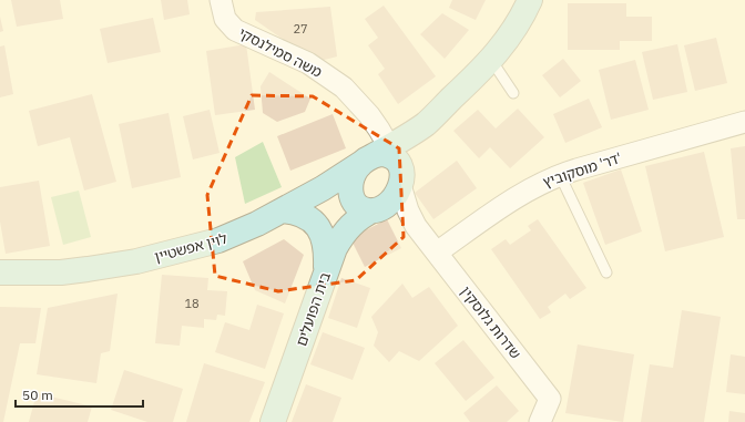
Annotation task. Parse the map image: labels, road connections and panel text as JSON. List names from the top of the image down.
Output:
{
  "streets": {
    "street": [
      "משה סמילנסקי",
      "דר' מוסקוביץ'",
      "לוין אפשטיין",
      "בית הפועלים",
      "שדרות גלוסקין"
    ]
  },
  "crossings": [
    ["משה סמילנסקי", "לוין אפשטיין"],
    ["משה סמילנסקי", "בית הפועלים"],
    ["משה סמילנסקי", "שדרות גלוסקין"],
    ["דר' מוסקוביץ'", "שדרות גלוסקין"],
    ["לוין אפשטיין", "בית הפועלים"],
    ["לוין אפשטיין", "שדרות גלוסקין"],
    ["בית הפועלים", "שדרות גלוסקין"]
  ],
  "house_numbers": ["27", "18"],
  "scale_bar": "50 m"
}
